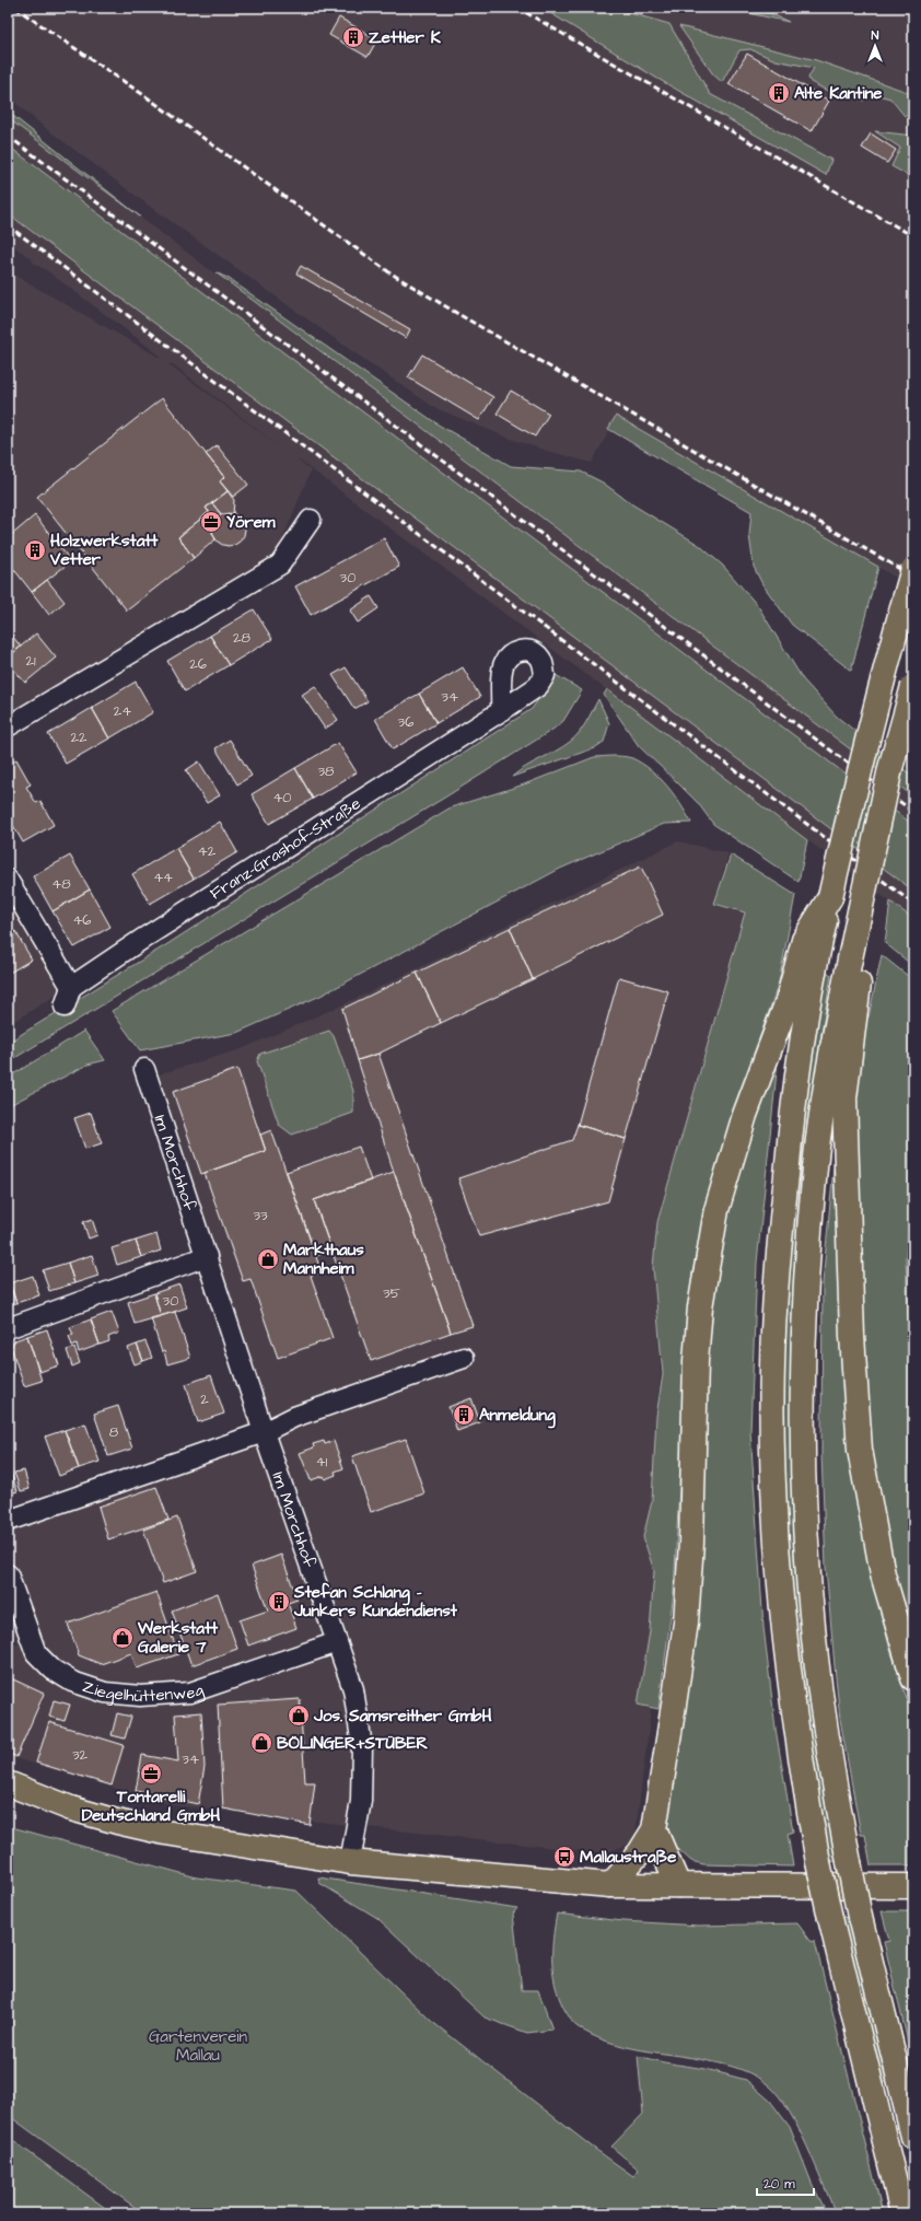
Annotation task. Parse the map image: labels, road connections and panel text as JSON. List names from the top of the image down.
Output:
{
  "streets": {
    "street": ["Franz-Grashof-Straße", "Im Morchhof", "Ziegelhüttenweg"]
  },
  "crossings": [
    ["Im Morchhof", "Ziegelhüttenweg"]
  ],
  "parks": ["Gartenverein Mallau"],
  "places": {
    "building": [
      "Zettler K",
      "Alte Kantine",
      "Holzwerkstatt Vetter",
      "Anmeldung",
      "Stefan Schlang - Junkers Kundendienst"
    ],
    "office": ["Yörem", "Tontarelli Deutschland GmbH"],
    "shop": [
      "Markthaus Mannheim",
      "Werkstatt Galerie 7",
      "Jos. Samsreither GmbH",
      "BÖLINGER+STÜBER"
    ],
    "bus stop": ["Mallaustraße"]
  },
  "house_numbers": [
    "30",
    "28",
    "21",
    "26",
    "34",
    "24",
    "36",
    "22",
    "38",
    "40",
    "42",
    "44",
    "48",
    "46",
    "33",
    "35",
    "30",
    "2",
    "8",
    "41",
    "32",
    "34"
  ],
  "scale_bar": "20 m",
  "north": "top"
}
